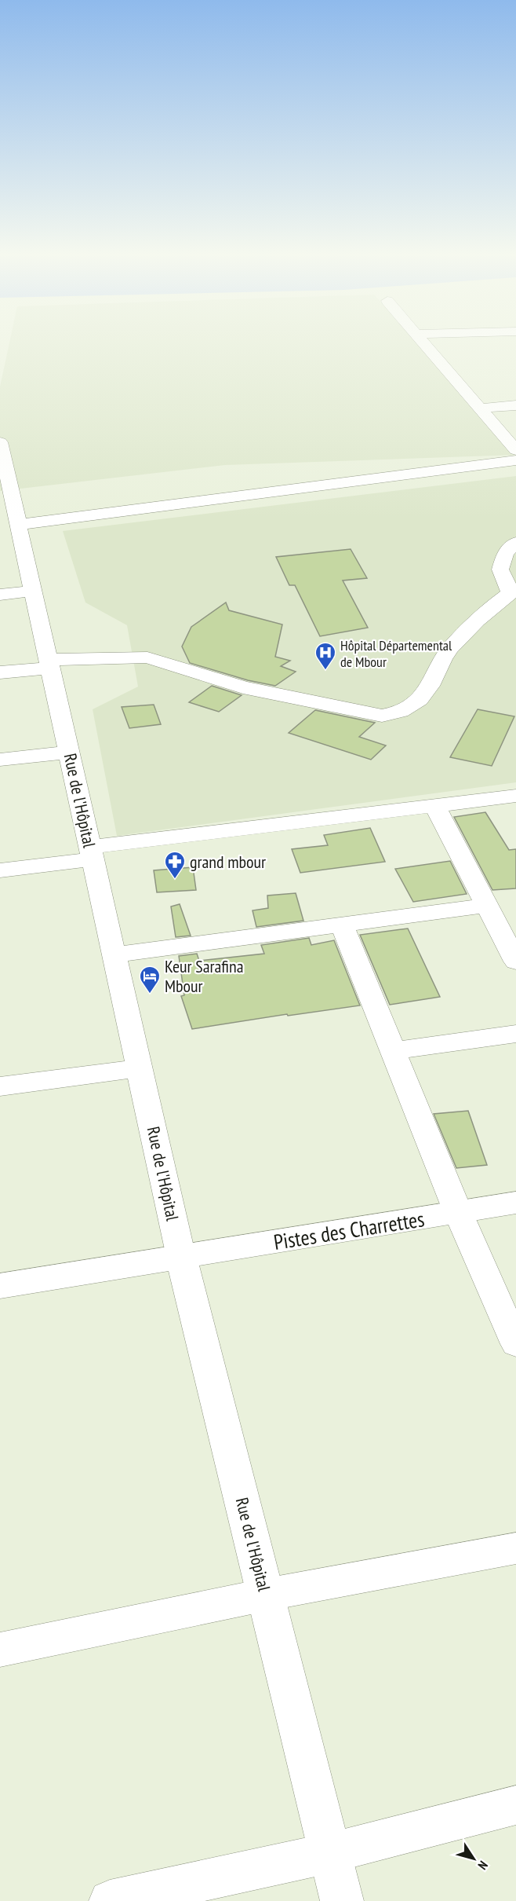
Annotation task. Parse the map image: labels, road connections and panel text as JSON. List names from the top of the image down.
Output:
{
  "streets": {
    "main road": ["Rue de l'Hôpital", "Pistes des Charrettes"]
  },
  "crossings": [
    ["Rue de l'Hôpital", "Pistes des Charrettes"]
  ],
  "places": {
    "hospital": ["Hôpital Départemental de Mbour"],
    "pharmacy": ["grand mbour"],
    "hotel": ["Keur Sarafina Mbour"]
  },
  "north": "bottom right"
}
